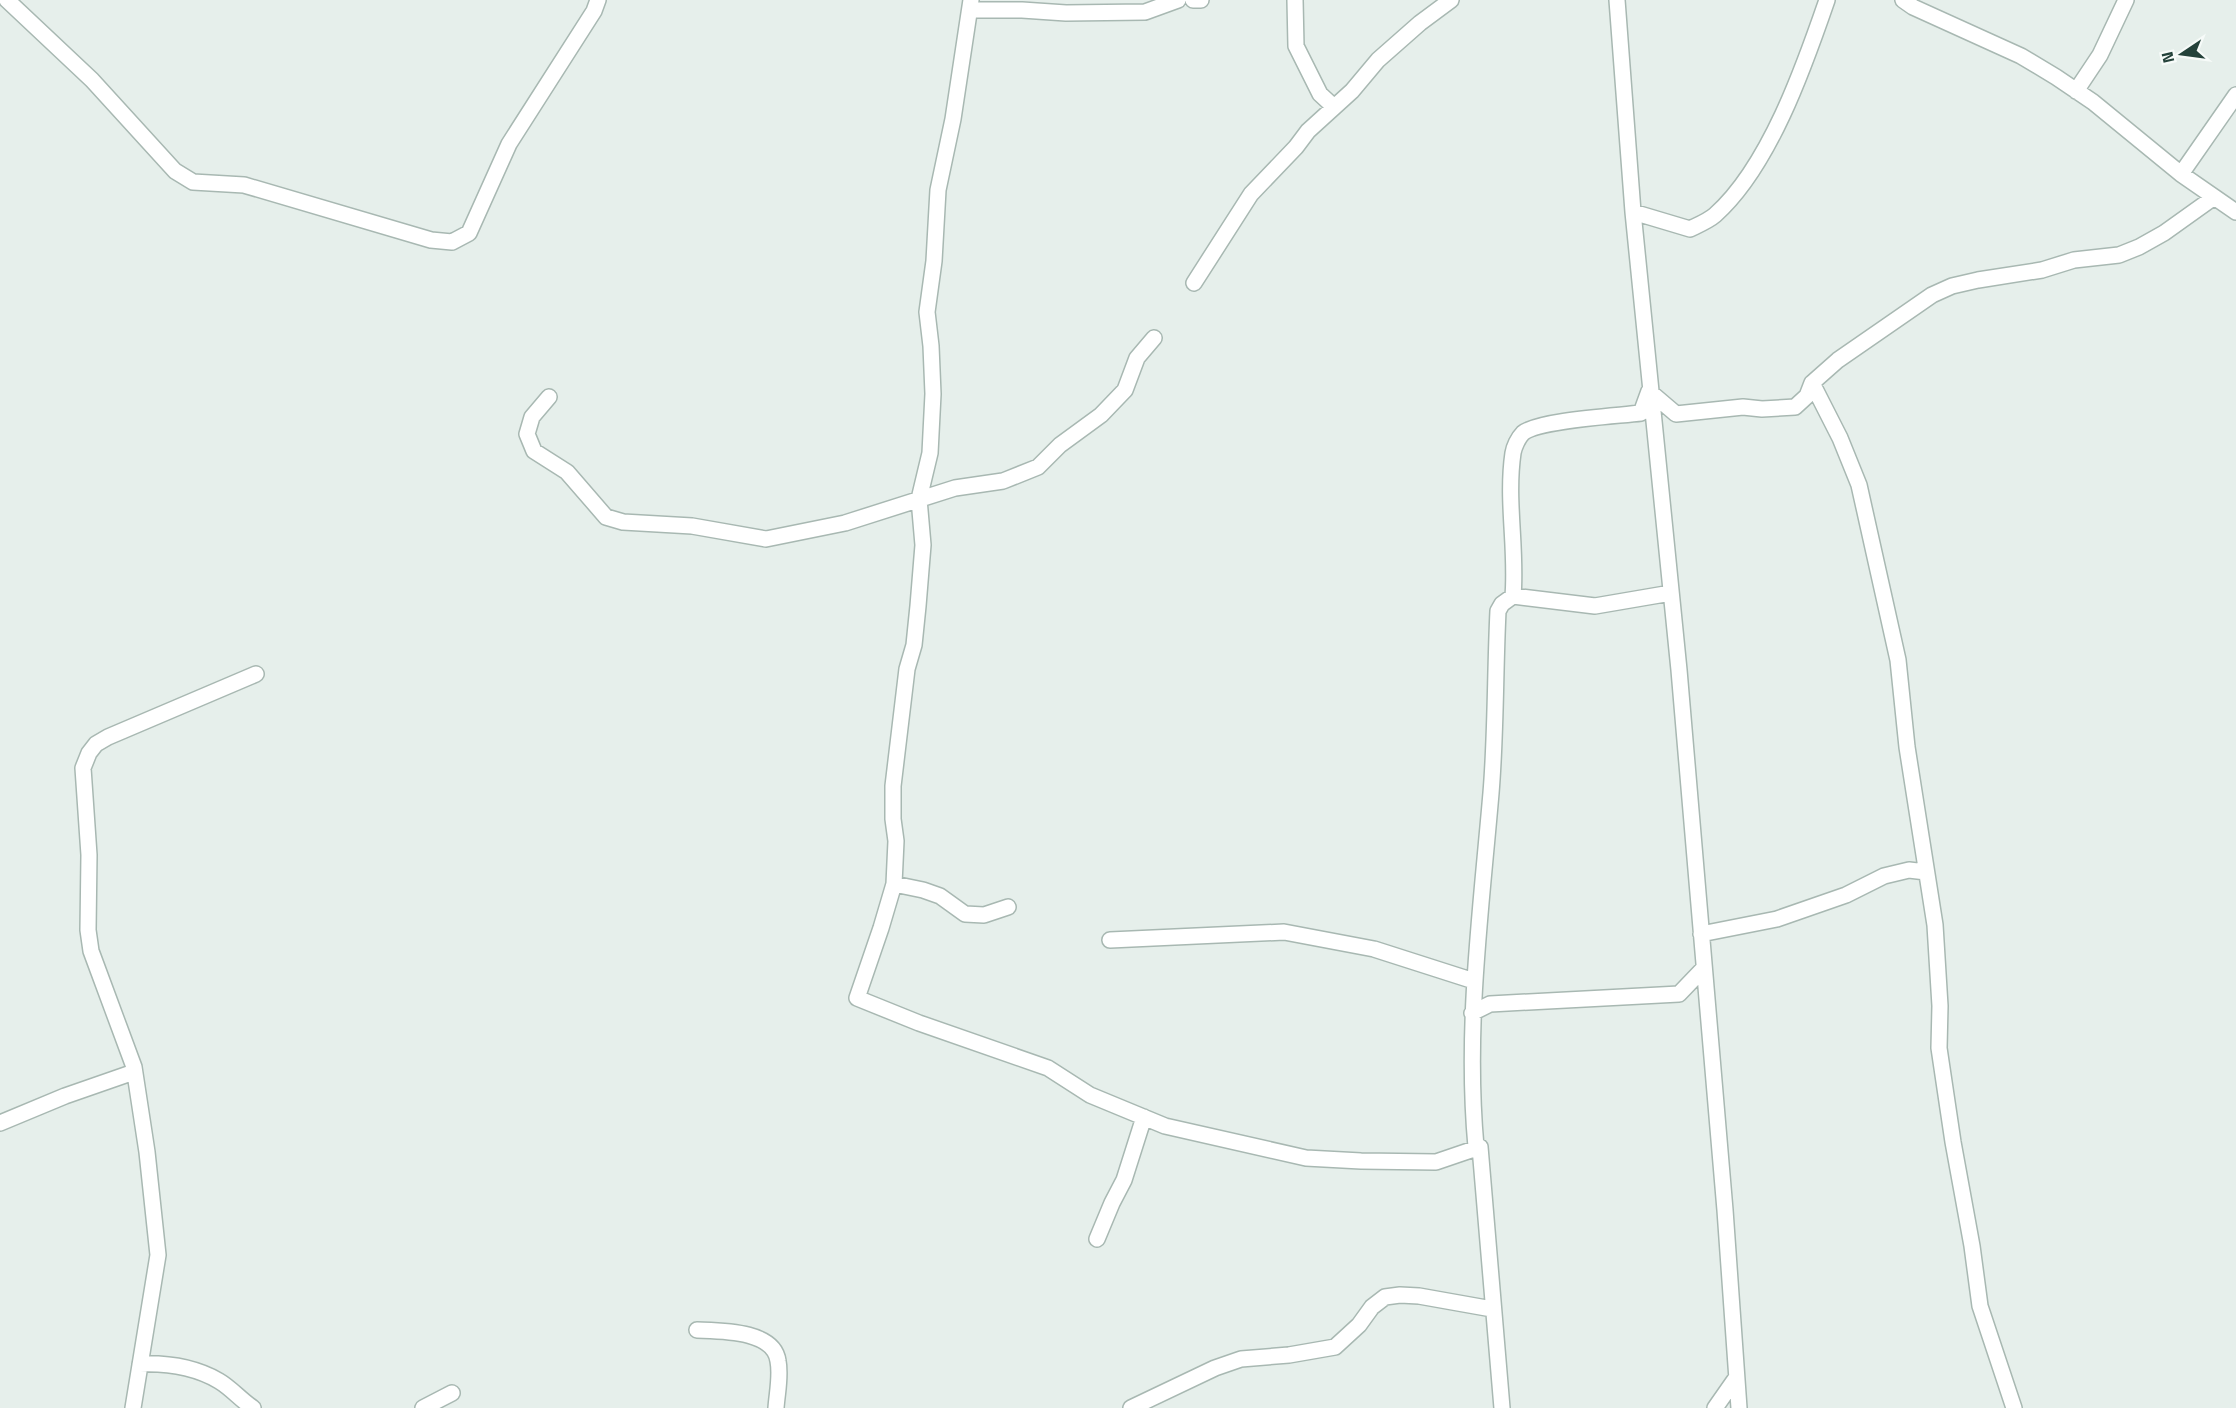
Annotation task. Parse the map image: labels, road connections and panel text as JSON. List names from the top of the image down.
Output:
{
  "north": "left"
}
